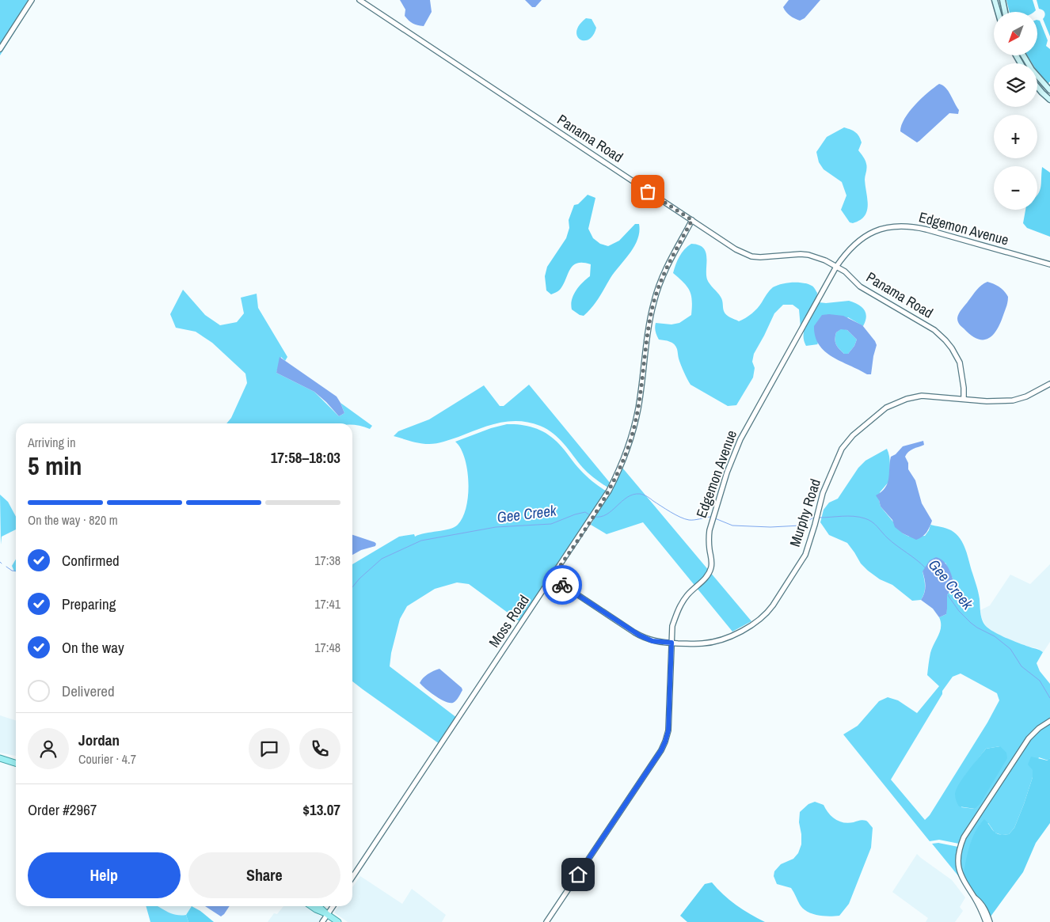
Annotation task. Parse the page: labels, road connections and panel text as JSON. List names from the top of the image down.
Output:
{
  "streets": {
    "street": [
      "Panama Road",
      "Edgemon Avenue",
      "Murphy Road",
      "Moss Road"
    ]
  },
  "crossings": [
    ["Panama Road", "Edgemon Avenue"],
    ["Panama Road", "Murphy Road"],
    ["Panama Road", "Moss Road"],
    ["Edgemon Avenue", "Murphy Road"],
    ["Murphy Road", "Moss Road"]
  ],
  "water": ["Gee Creek"],
  "north": "bottom left",
  "page": {
    "map_buttons": ["+", "−"],
    "heading": ["5 min", "Arriving in", "17:58–18:03"],
    "panel": [
      "Jordan",
      "Courier · 4.7",
      "Order #2967",
      "$13.07"
    ],
    "bar": "On the way · 820 m",
    "list": [
      ["Confirmed", "17:38"],
      ["Preparing", "17:41"],
      ["On the way", "17:48"],
      "Delivered"
    ],
    "buttons": ["Help", "Share"]
  }
}
